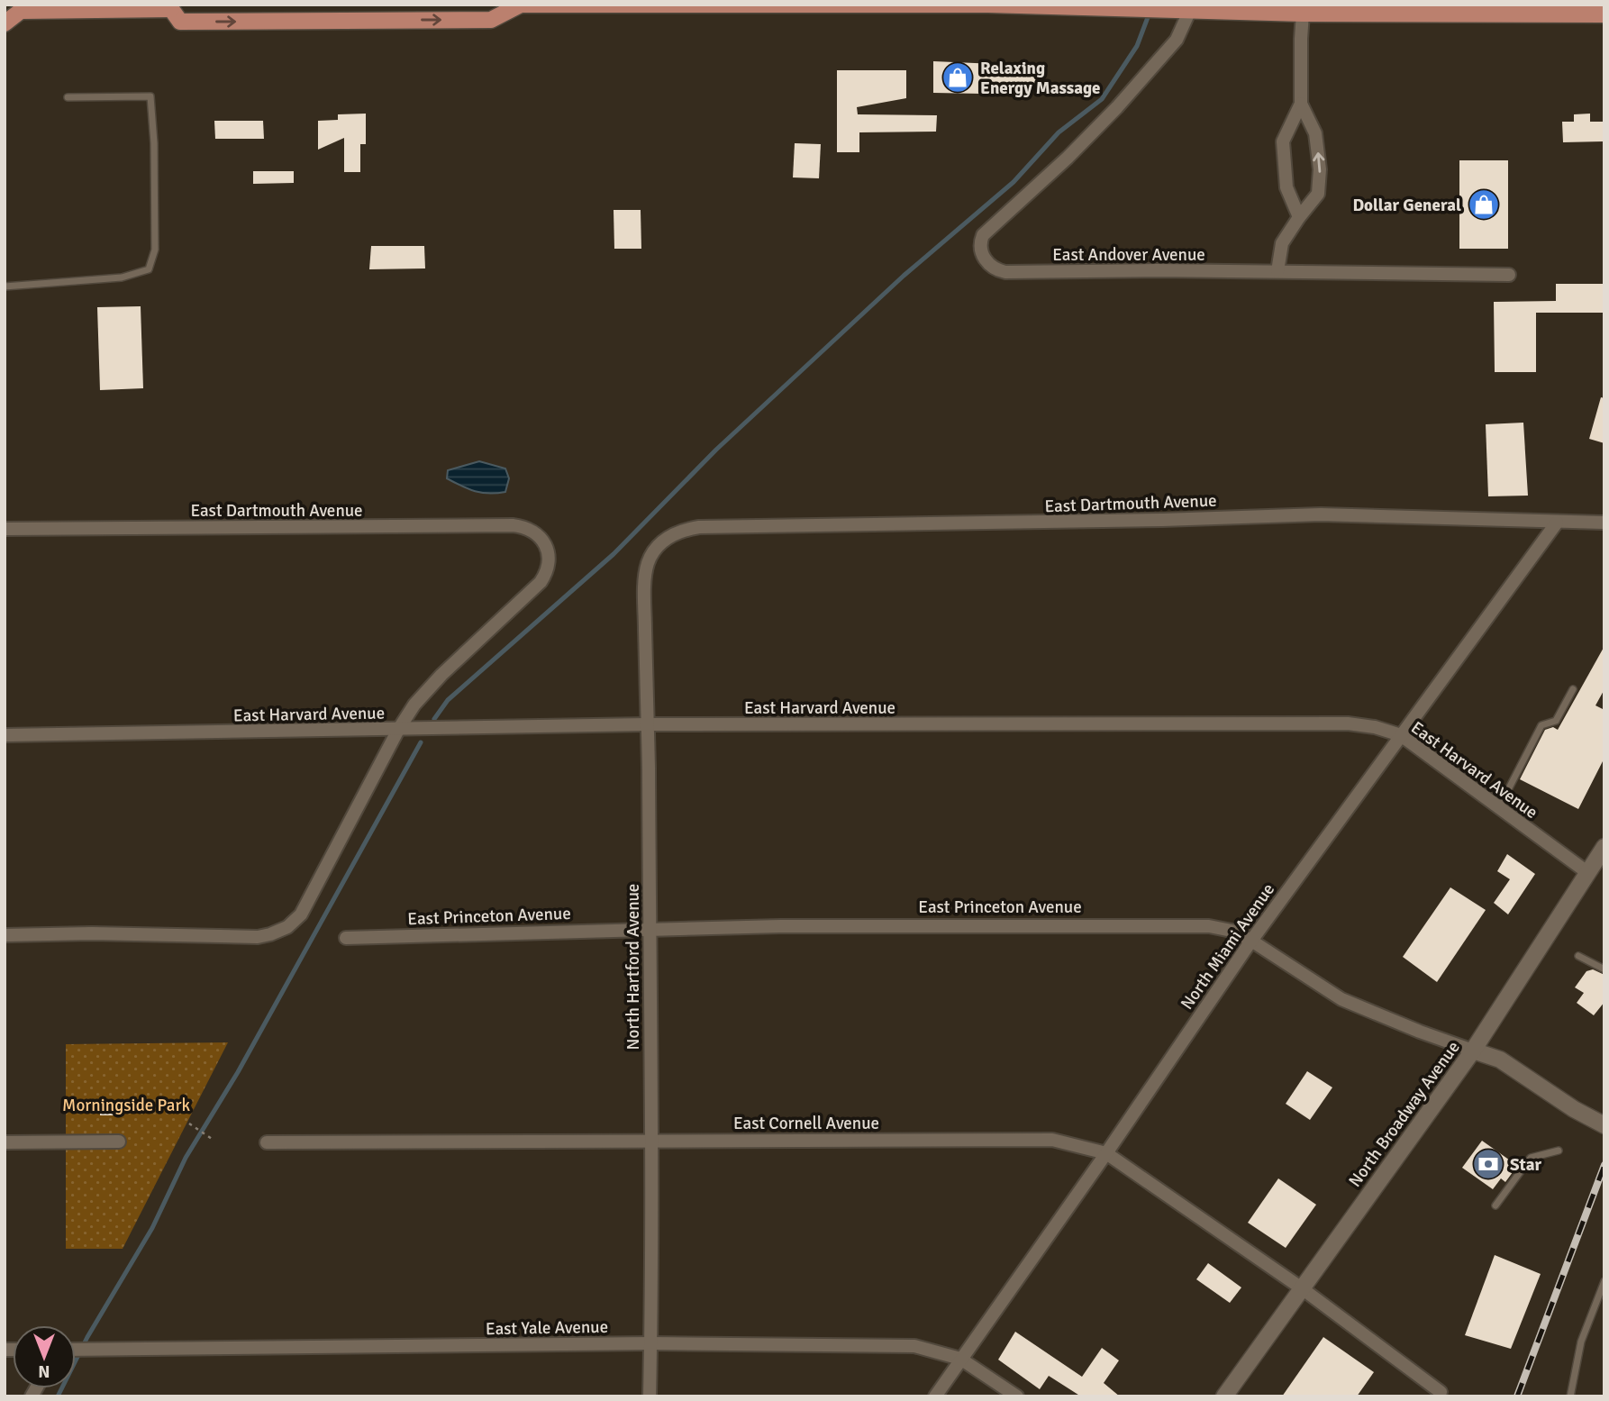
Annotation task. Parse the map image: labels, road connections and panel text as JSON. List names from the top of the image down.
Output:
{
  "streets": {
    "main road": ["East Princeton Avenue", "North Broadway Avenue"],
    "street": [
      "East Andover Avenue",
      "East Dartmouth Avenue",
      "East Harvard Avenue",
      "North Miami Avenue",
      "North Hartford Avenue",
      "East Cornell Avenue",
      "East Yale Avenue"
    ]
  },
  "crossings": [
    ["East Dartmouth Avenue", "East Harvard Avenue"],
    ["East Dartmouth Avenue", "North Miami Avenue"],
    ["East Dartmouth Avenue", "North Hartford Avenue"],
    ["East Harvard Avenue", "North Miami Avenue"],
    ["East Harvard Avenue", "North Hartford Avenue"],
    ["East Harvard Avenue", "North Broadway Avenue"],
    ["East Princeton Avenue", "North Miami Avenue"],
    ["East Princeton Avenue", "North Hartford Avenue"],
    ["East Princeton Avenue", "North Broadway Avenue"],
    ["North Miami Avenue", "East Cornell Avenue"],
    ["North Miami Avenue", "East Yale Avenue"],
    ["North Hartford Avenue", "East Cornell Avenue"],
    ["North Hartford Avenue", "East Yale Avenue"],
    ["North Broadway Avenue", "East Cornell Avenue"]
  ],
  "parks": ["Morningside Park"],
  "places": {
    "shop": ["Relaxing Energy Massage", "Dollar General"],
    "bank": ["Star"]
  },
  "north": "bottom"
}
